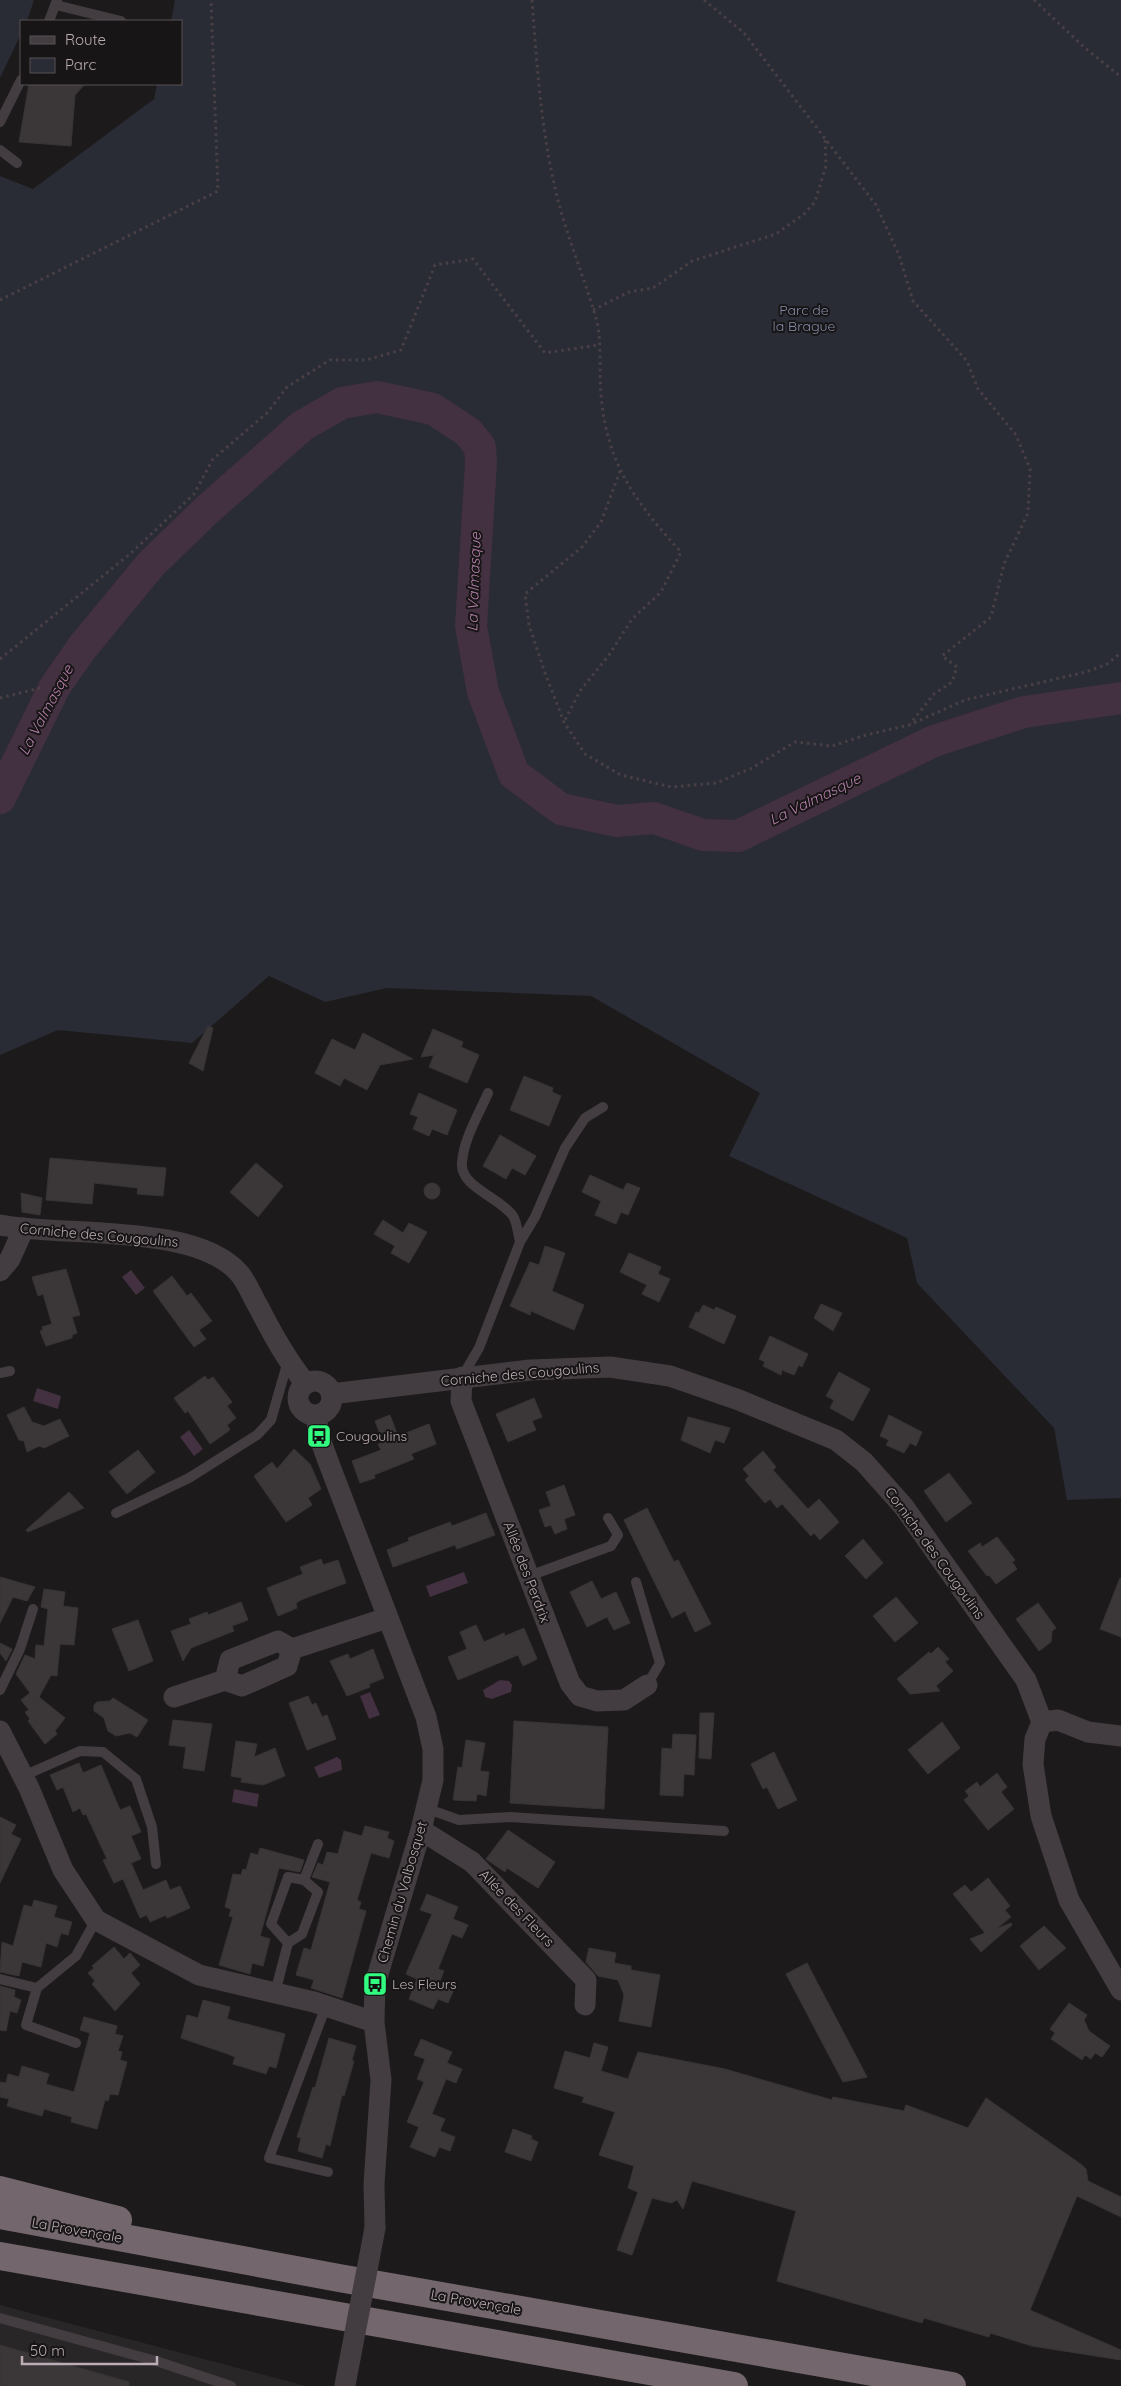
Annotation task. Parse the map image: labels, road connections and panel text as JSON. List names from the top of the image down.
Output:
{
  "streets": {
    "highway": ["La Provençale"],
    "street": [
      "Corniche des Cougoulins",
      "Allée des Perdrix",
      "Chemin du Valbosquet",
      "Allée des Fleurs"
    ]
  },
  "crossings": [
    ["Corniche des Cougoulins", "Allée des Perdrix"],
    ["Corniche des Cougoulins", "Chemin du Valbosquet"],
    ["Chemin du Valbosquet", "Allée des Fleurs"]
  ],
  "water": ["La Valmasque"],
  "parks": ["Parc de la Brague"],
  "places": {
    "bus stop": ["Cougoulins", "Les Fleurs"]
  },
  "legend": ["Route", "Parc"],
  "scale_bar": "50 m"
}
